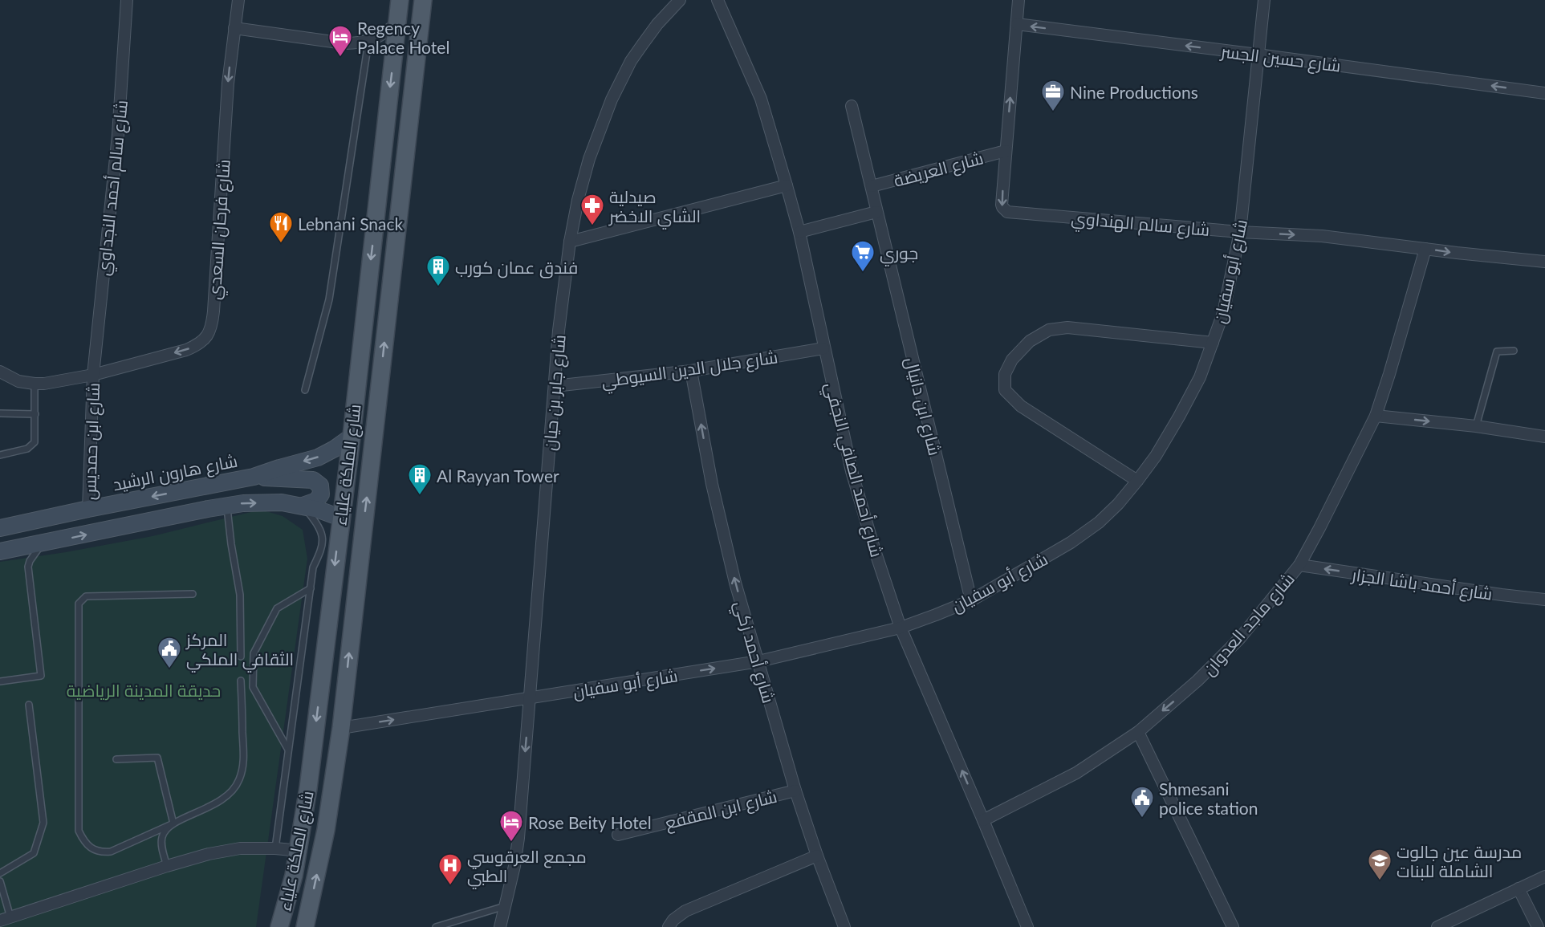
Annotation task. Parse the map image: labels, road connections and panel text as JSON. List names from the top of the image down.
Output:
{
  "streets": {
    "main road": ["شارع الملكة علياء", "شارع هارون الرشيد"],
    "street": [
      "شارع حسين الجسر",
      "شارع العريضة",
      "شارع سالم أحمد النجداوي",
      "شارع سالم الهنداوي",
      "شارع فرحان السعدي",
      "شارع أبو سفيان",
      "شارع جلال الدين السيوطي",
      "شارع جابر بن حيان",
      "شارع ابن دانيال",
      "شارع ابن حمديس",
      "شارع أحمد الصافي النجفي",
      "شارع أحمد باشا الجزار",
      "شارع ماجد العدوان",
      "شارع أحمد زكي",
      "شارع ابن المقفع"
    ]
  },
  "crossings": [
    ["شارع حسين الجسر", "شارع سالم الهنداوي"],
    ["شارع حسين الجسر", "شارع أبو سفيان"],
    ["شارع العريضة", "شارع سالم الهنداوي"],
    ["شارع العريضة", "شارع ابن دانيال"],
    ["شارع سالم أحمد النجداوي", "شارع فرحان السعدي"],
    ["شارع سالم أحمد النجداوي", "شارع ابن حمديس"],
    ["شارع سالم الهنداوي", "شارع أبو سفيان"],
    ["شارع سالم الهنداوي", "شارع ماجد العدوان"],
    ["شارع فرحان السعدي", "شارع ابن حمديس"],
    ["شارع أبو سفيان", "شارع جابر بن حيان"],
    ["شارع أبو سفيان", "شارع ابن دانيال"],
    ["شارع أبو سفيان", "شارع الملكة علياء"],
    ["شارع أبو سفيان", "شارع أحمد الصافي النجفي"],
    ["شارع أبو سفيان", "شارع أحمد زكي"],
    ["شارع جلال الدين السيوطي", "شارع جابر بن حيان"],
    ["شارع جلال الدين السيوطي", "شارع أحمد الصافي النجفي"],
    ["شارع جلال الدين السيوطي", "شارع أحمد زكي"],
    ["شارع ابن حمديس", "شارع هارون الرشيد"],
    ["شارع الملكة علياء", "شارع هارون الرشيد"],
    ["شارع أحمد الصافي النجفي", "شارع ماجد العدوان"],
    ["شارع أحمد باشا الجزار", "شارع ماجد العدوان"],
    ["شارع أحمد زكي", "شارع ابن المقفع"]
  ],
  "one_way": [
    "شارع حسين الجسر",
    "شارع فرحان السعدي",
    "شارع أحمد باشا الجزار",
    "شارع أحمد زكي"
  ],
  "parks": ["حديقة المدينة الرياضية"],
  "places": {
    "hotel": ["Regency Palace Hotel", "Rose Beity Hotel"],
    "office": ["Nine Productions"],
    "pharmacy": ["صيدلية الشاي الاخضر"],
    "restaurant": ["Lebnani Snack"],
    "supermarket": ["جوري"],
    "building": ["فندق عمان كورب", "Al Rayyan Tower"],
    "public building": ["المركز الثقافي الملكي", "Shmesani police station"],
    "school or university": ["مدرسة عين جالوت الشاملة للبنات"],
    "hospital": ["مجمع العرقوسي الطبي"]
  }
}
